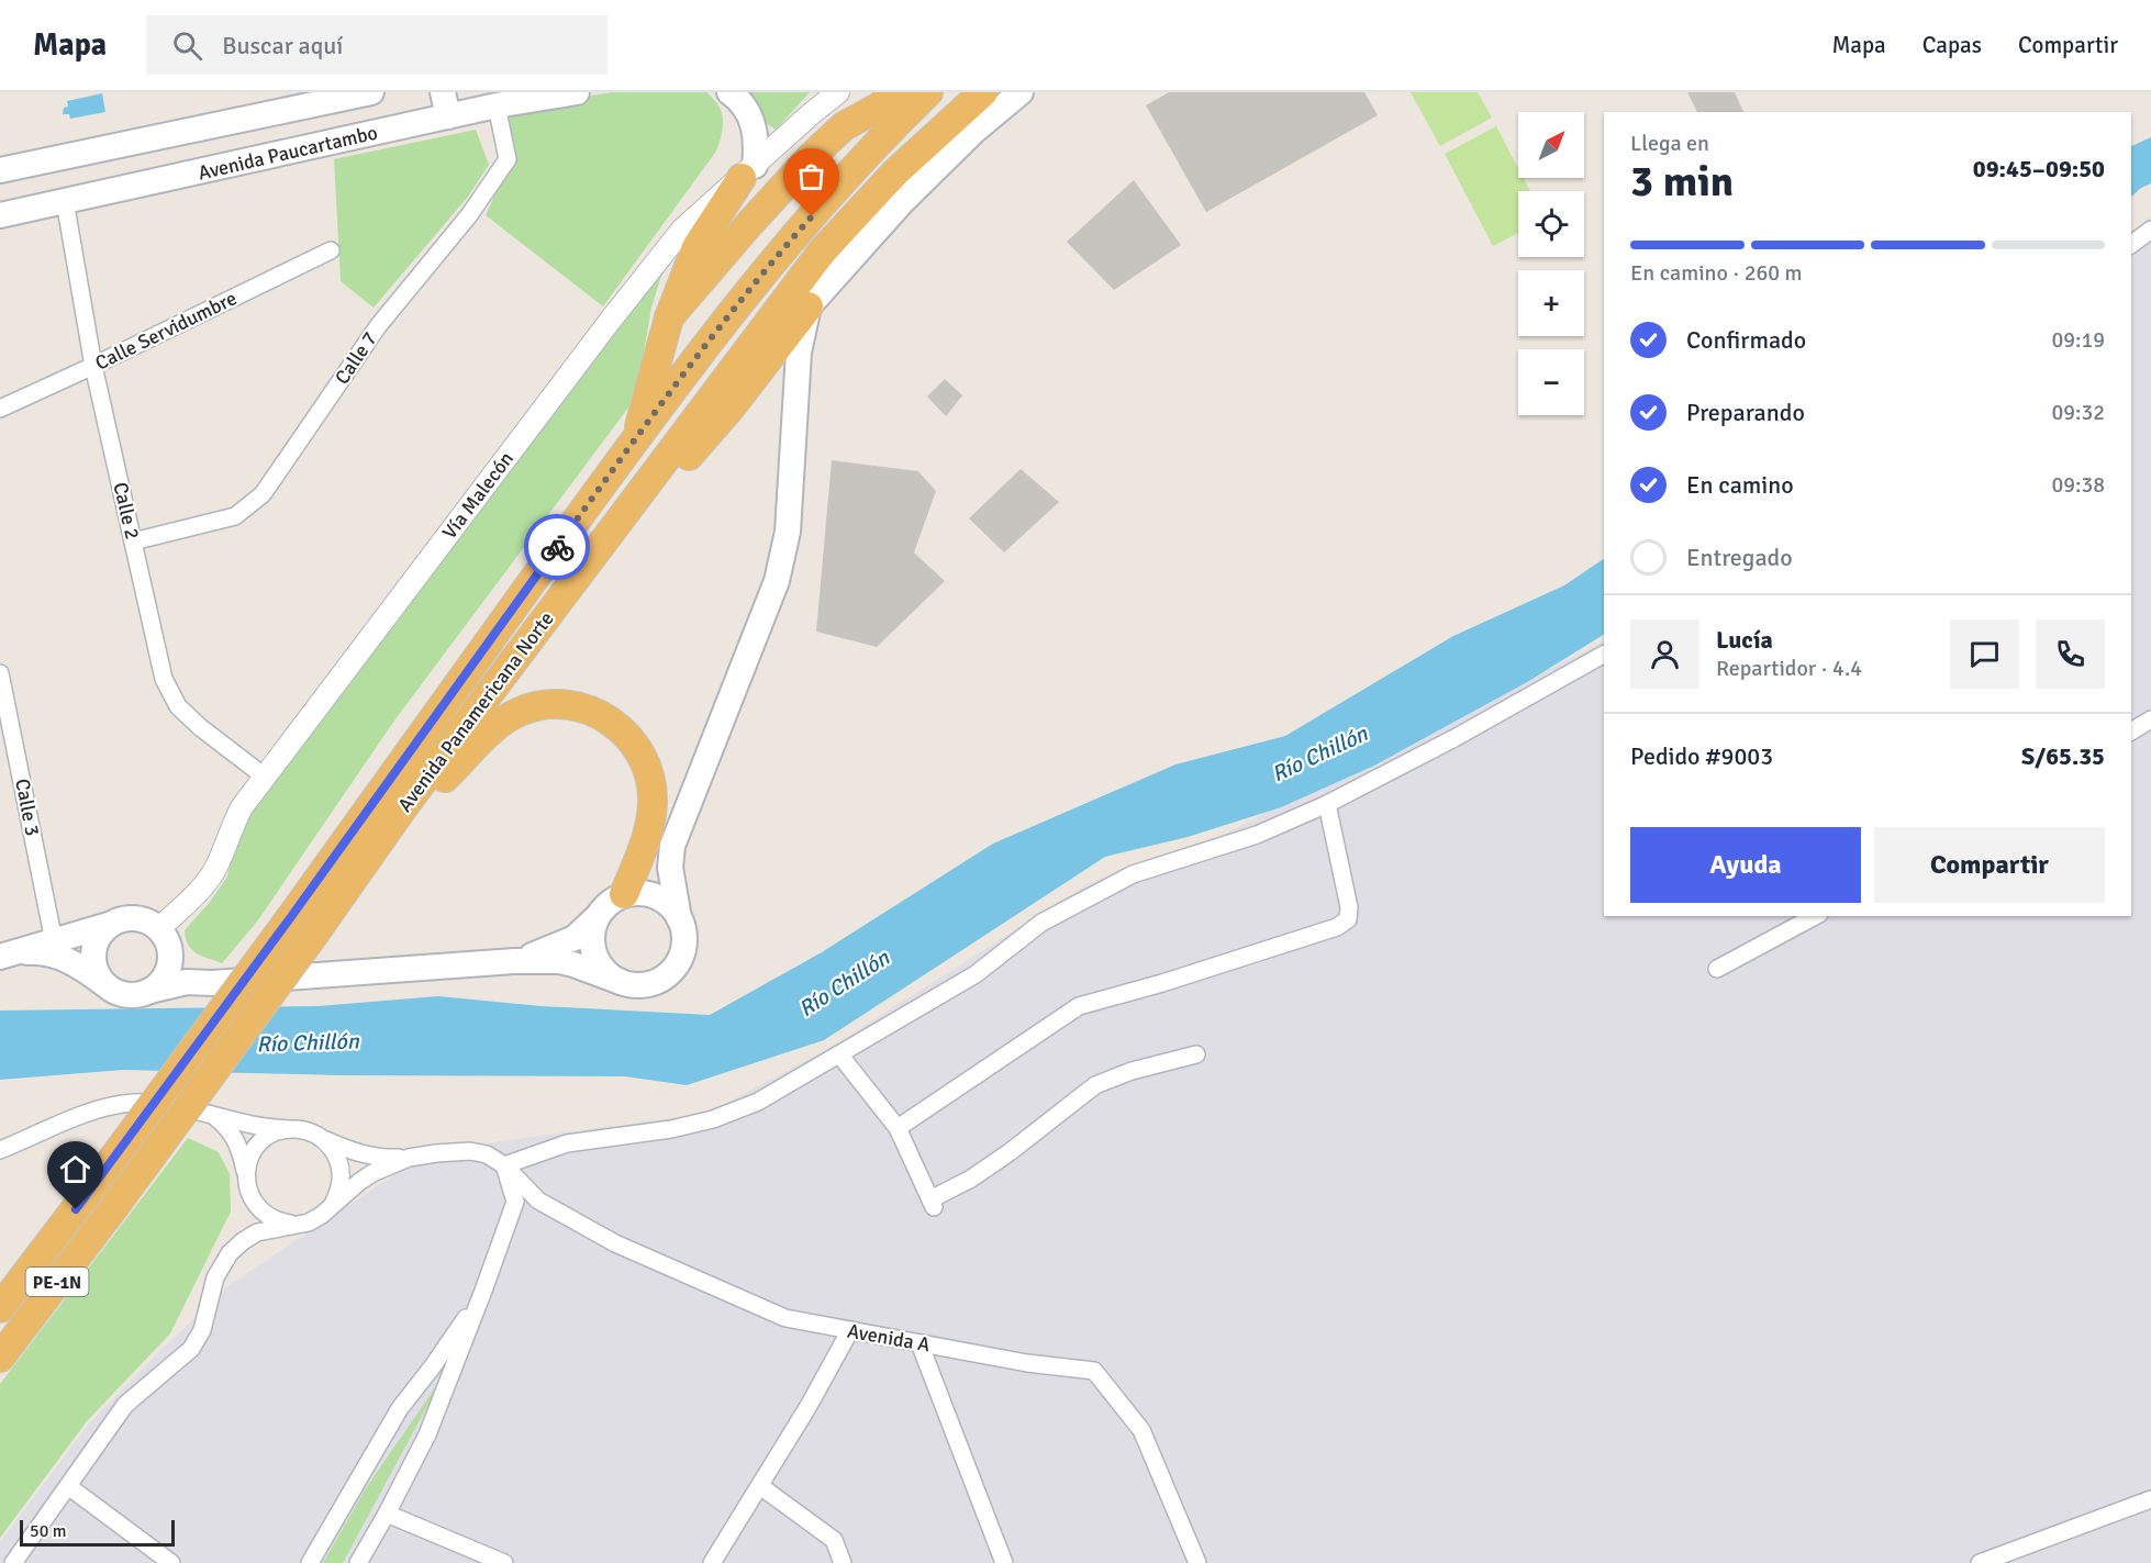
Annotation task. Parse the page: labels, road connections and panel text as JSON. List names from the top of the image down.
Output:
{
  "streets": {
    "highway": ["Avenida Panamericana Norte", "PE-1N"],
    "main road": ["Avenida Paucartambo"],
    "street": [
      "Calle Servidumbre",
      "Calle 7",
      "Vía Malecón",
      "Calle 2",
      "Calle 3",
      "Avenida A"
    ]
  },
  "crossings": [
    ["Avenida Paucartambo", "Calle 7"],
    ["Avenida Paucartambo", "Calle 2"],
    ["Calle Servidumbre", "Calle 2"],
    ["Calle 7", "Calle 2"],
    ["Vía Malecón", "Calle 2"]
  ],
  "water": ["Río Chillón"],
  "scale_bar": "50 m",
  "north": "top right",
  "page": {
    "header": "Mapa",
    "search": "Buscar aquí",
    "nav": ["Mapa", "Capas", "Compartir"],
    "map_buttons": ["+", "−"],
    "heading": ["3 min", "Llega en", "09:45–09:50"],
    "panel": [
      "Lucía",
      "Repartidor · 4.4",
      "Pedido #9003",
      "S/65.35"
    ],
    "bar": "En camino · 260 m",
    "list": [
      ["Confirmado", "09:19"],
      ["Preparando", "09:32"],
      ["En camino", "09:38"],
      "Entregado"
    ],
    "buttons": ["Ayuda", "Compartir"],
    "scale": "50 m"
  }
}
